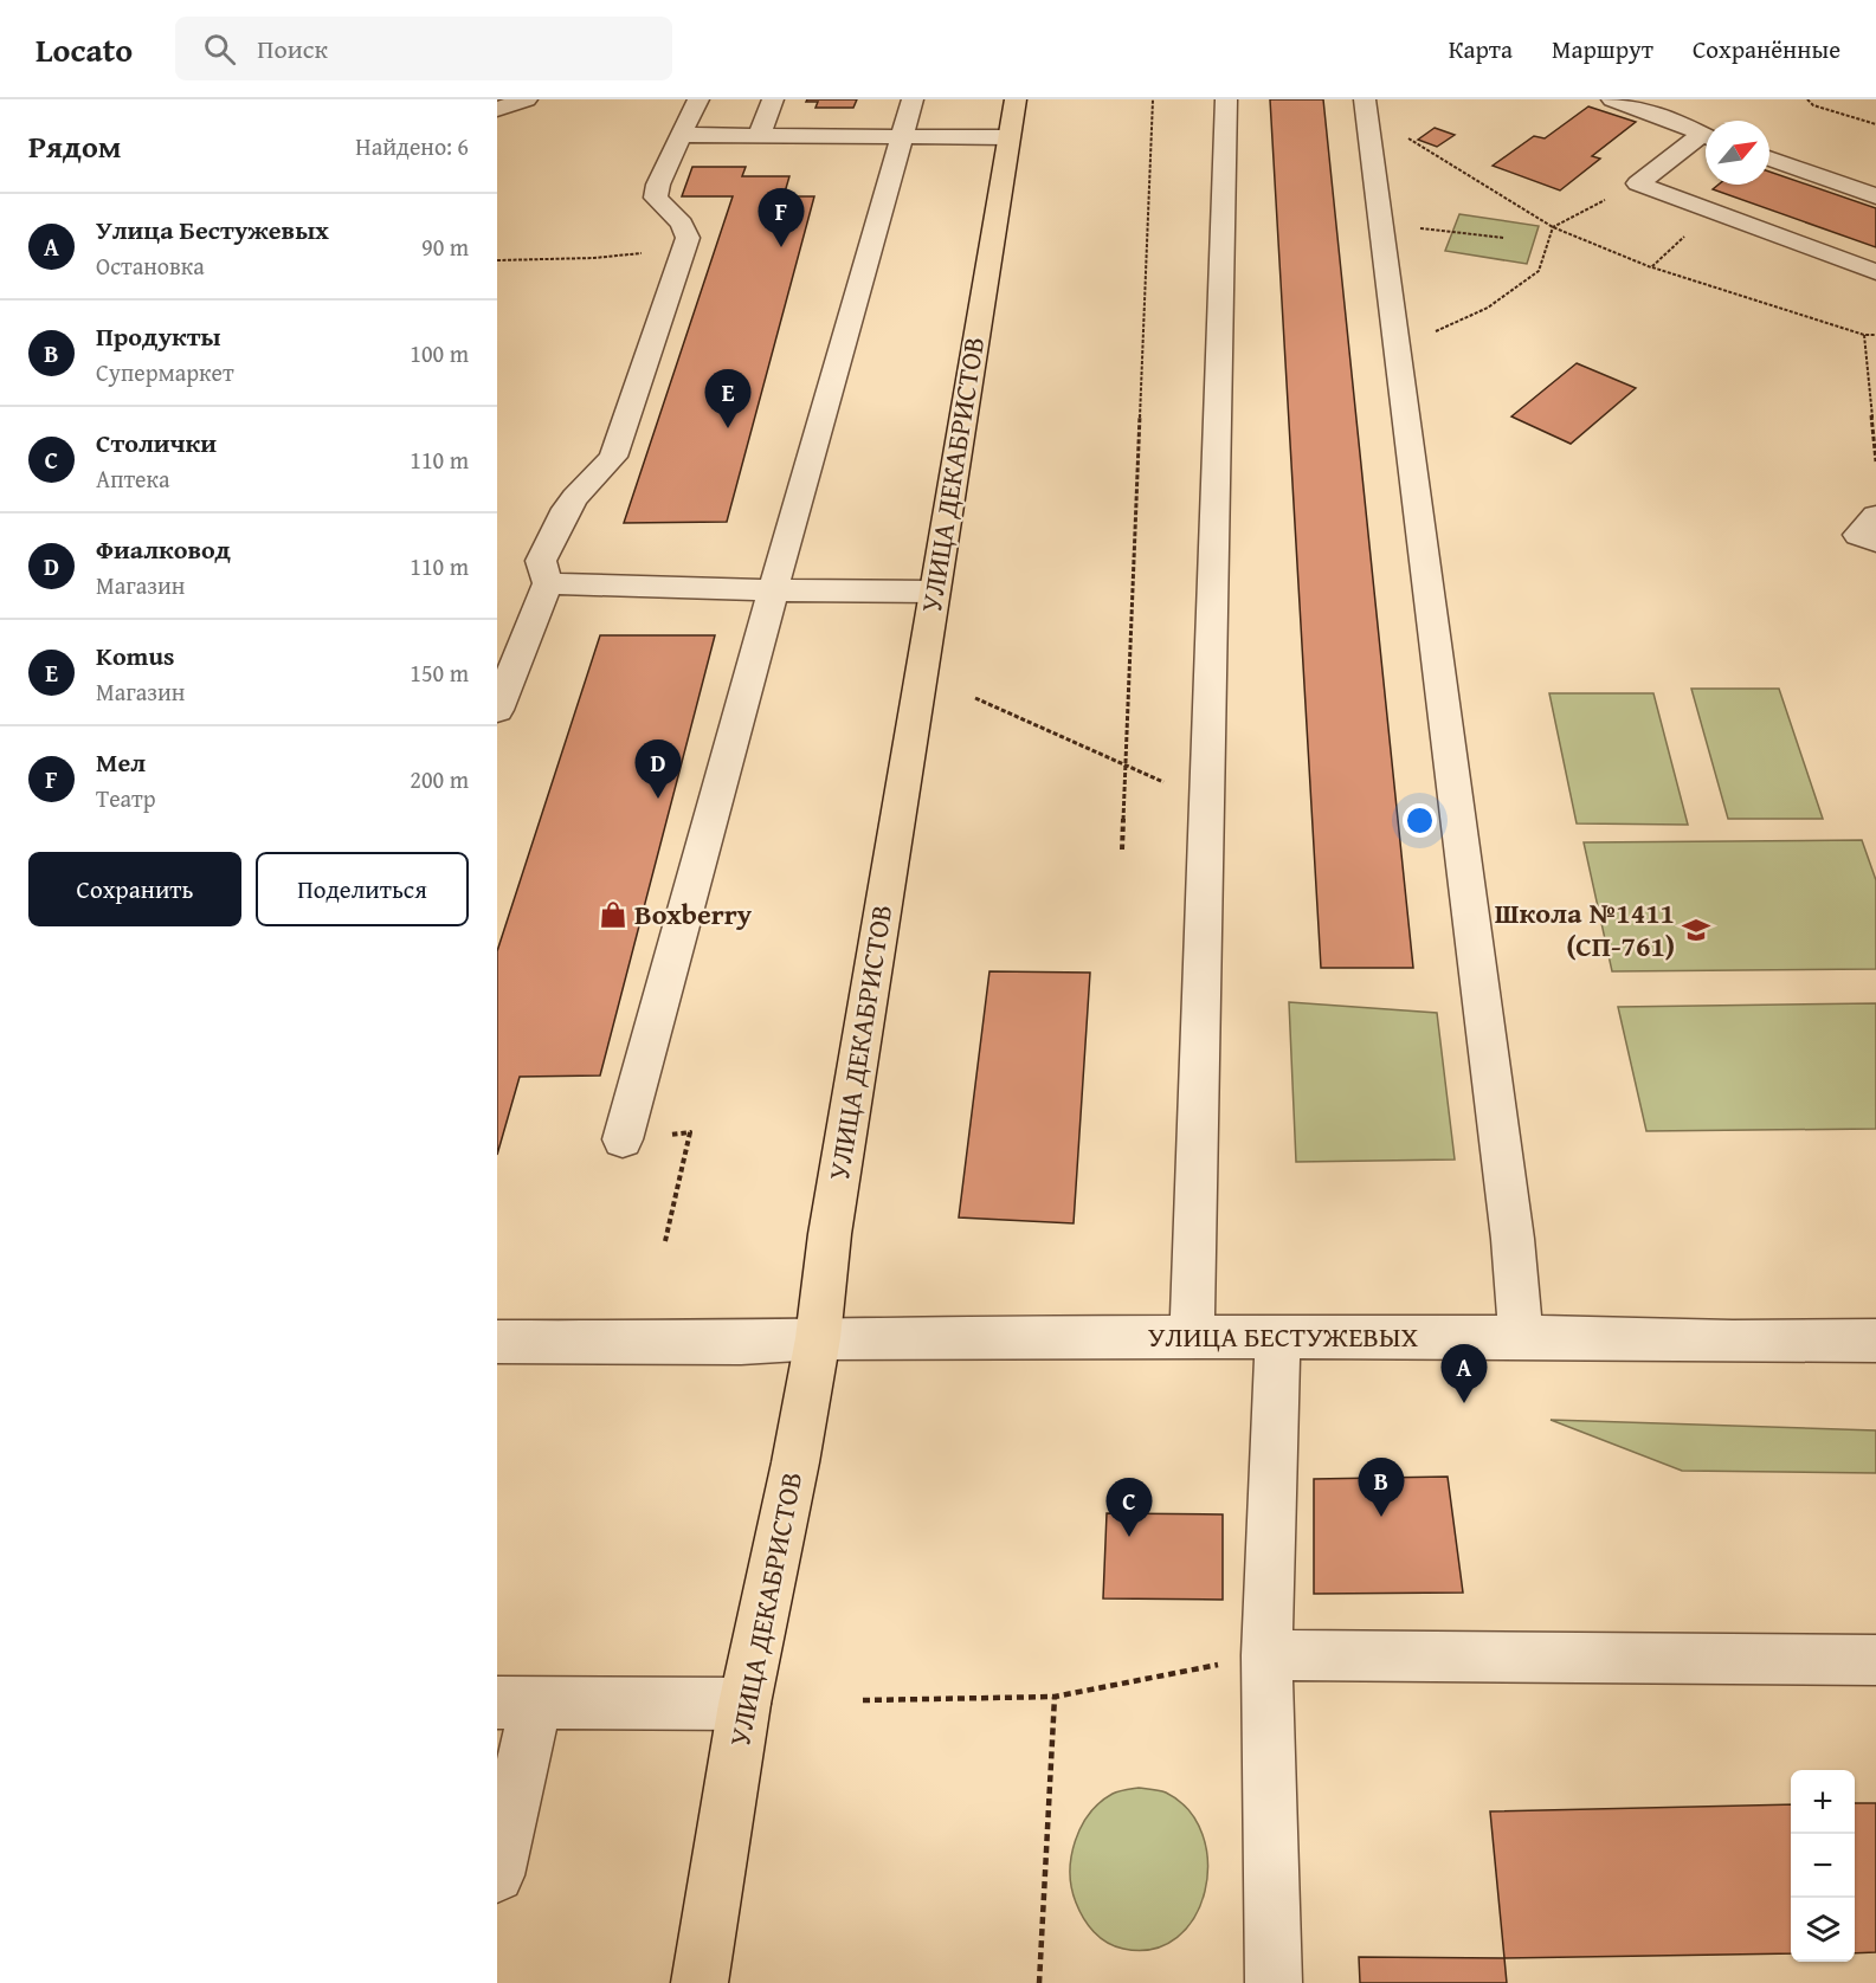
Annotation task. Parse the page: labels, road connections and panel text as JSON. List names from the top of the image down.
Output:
{
  "streets": {
    "main road": ["УЛИЦА ДЕКАБРИСТОВ"],
    "street": ["УЛИЦА БЕСТУЖЕВЫХ"]
  },
  "crossings": [
    ["УЛИЦА ДЕКАБРИСТОВ", "УЛИЦА БЕСТУЖЕВЫХ"]
  ],
  "places": {
    "shop": ["Boxberry"],
    "school or university": ["Школа №1411 (СП-761)"]
  },
  "north": "top right",
  "page": {
    "header": "Locato",
    "search": "Поиск",
    "nav": ["Карта", "Маршрут", "Сохранённые"],
    "heading": ["Рядом", "Найдено: 6"],
    "pins": [
      "F",
      "E",
      "D",
      "A",
      "B",
      "C"
    ],
    "list": [
      {
        "mark": "A",
        "name": "Улица Бестужевых",
        "note": "Остановка",
        "value": "90 m"
      },
      {
        "mark": "B",
        "name": "Продукты",
        "note": "Супермаркет",
        "value": "100 m"
      },
      {
        "mark": "C",
        "name": "Столички",
        "note": "Аптека",
        "value": "110 m"
      },
      {
        "mark": "D",
        "name": "Фиалковод",
        "note": "Магазин",
        "value": "110 m"
      },
      {
        "mark": "E",
        "name": "Komus",
        "note": "Магазин",
        "value": "150 m"
      },
      {
        "mark": "F",
        "name": "Мел",
        "note": "Театр",
        "value": "200 m"
      }
    ],
    "buttons": ["Сохранить", "Поделиться"],
    "map_buttons": ["+", "−"]
  }
}
